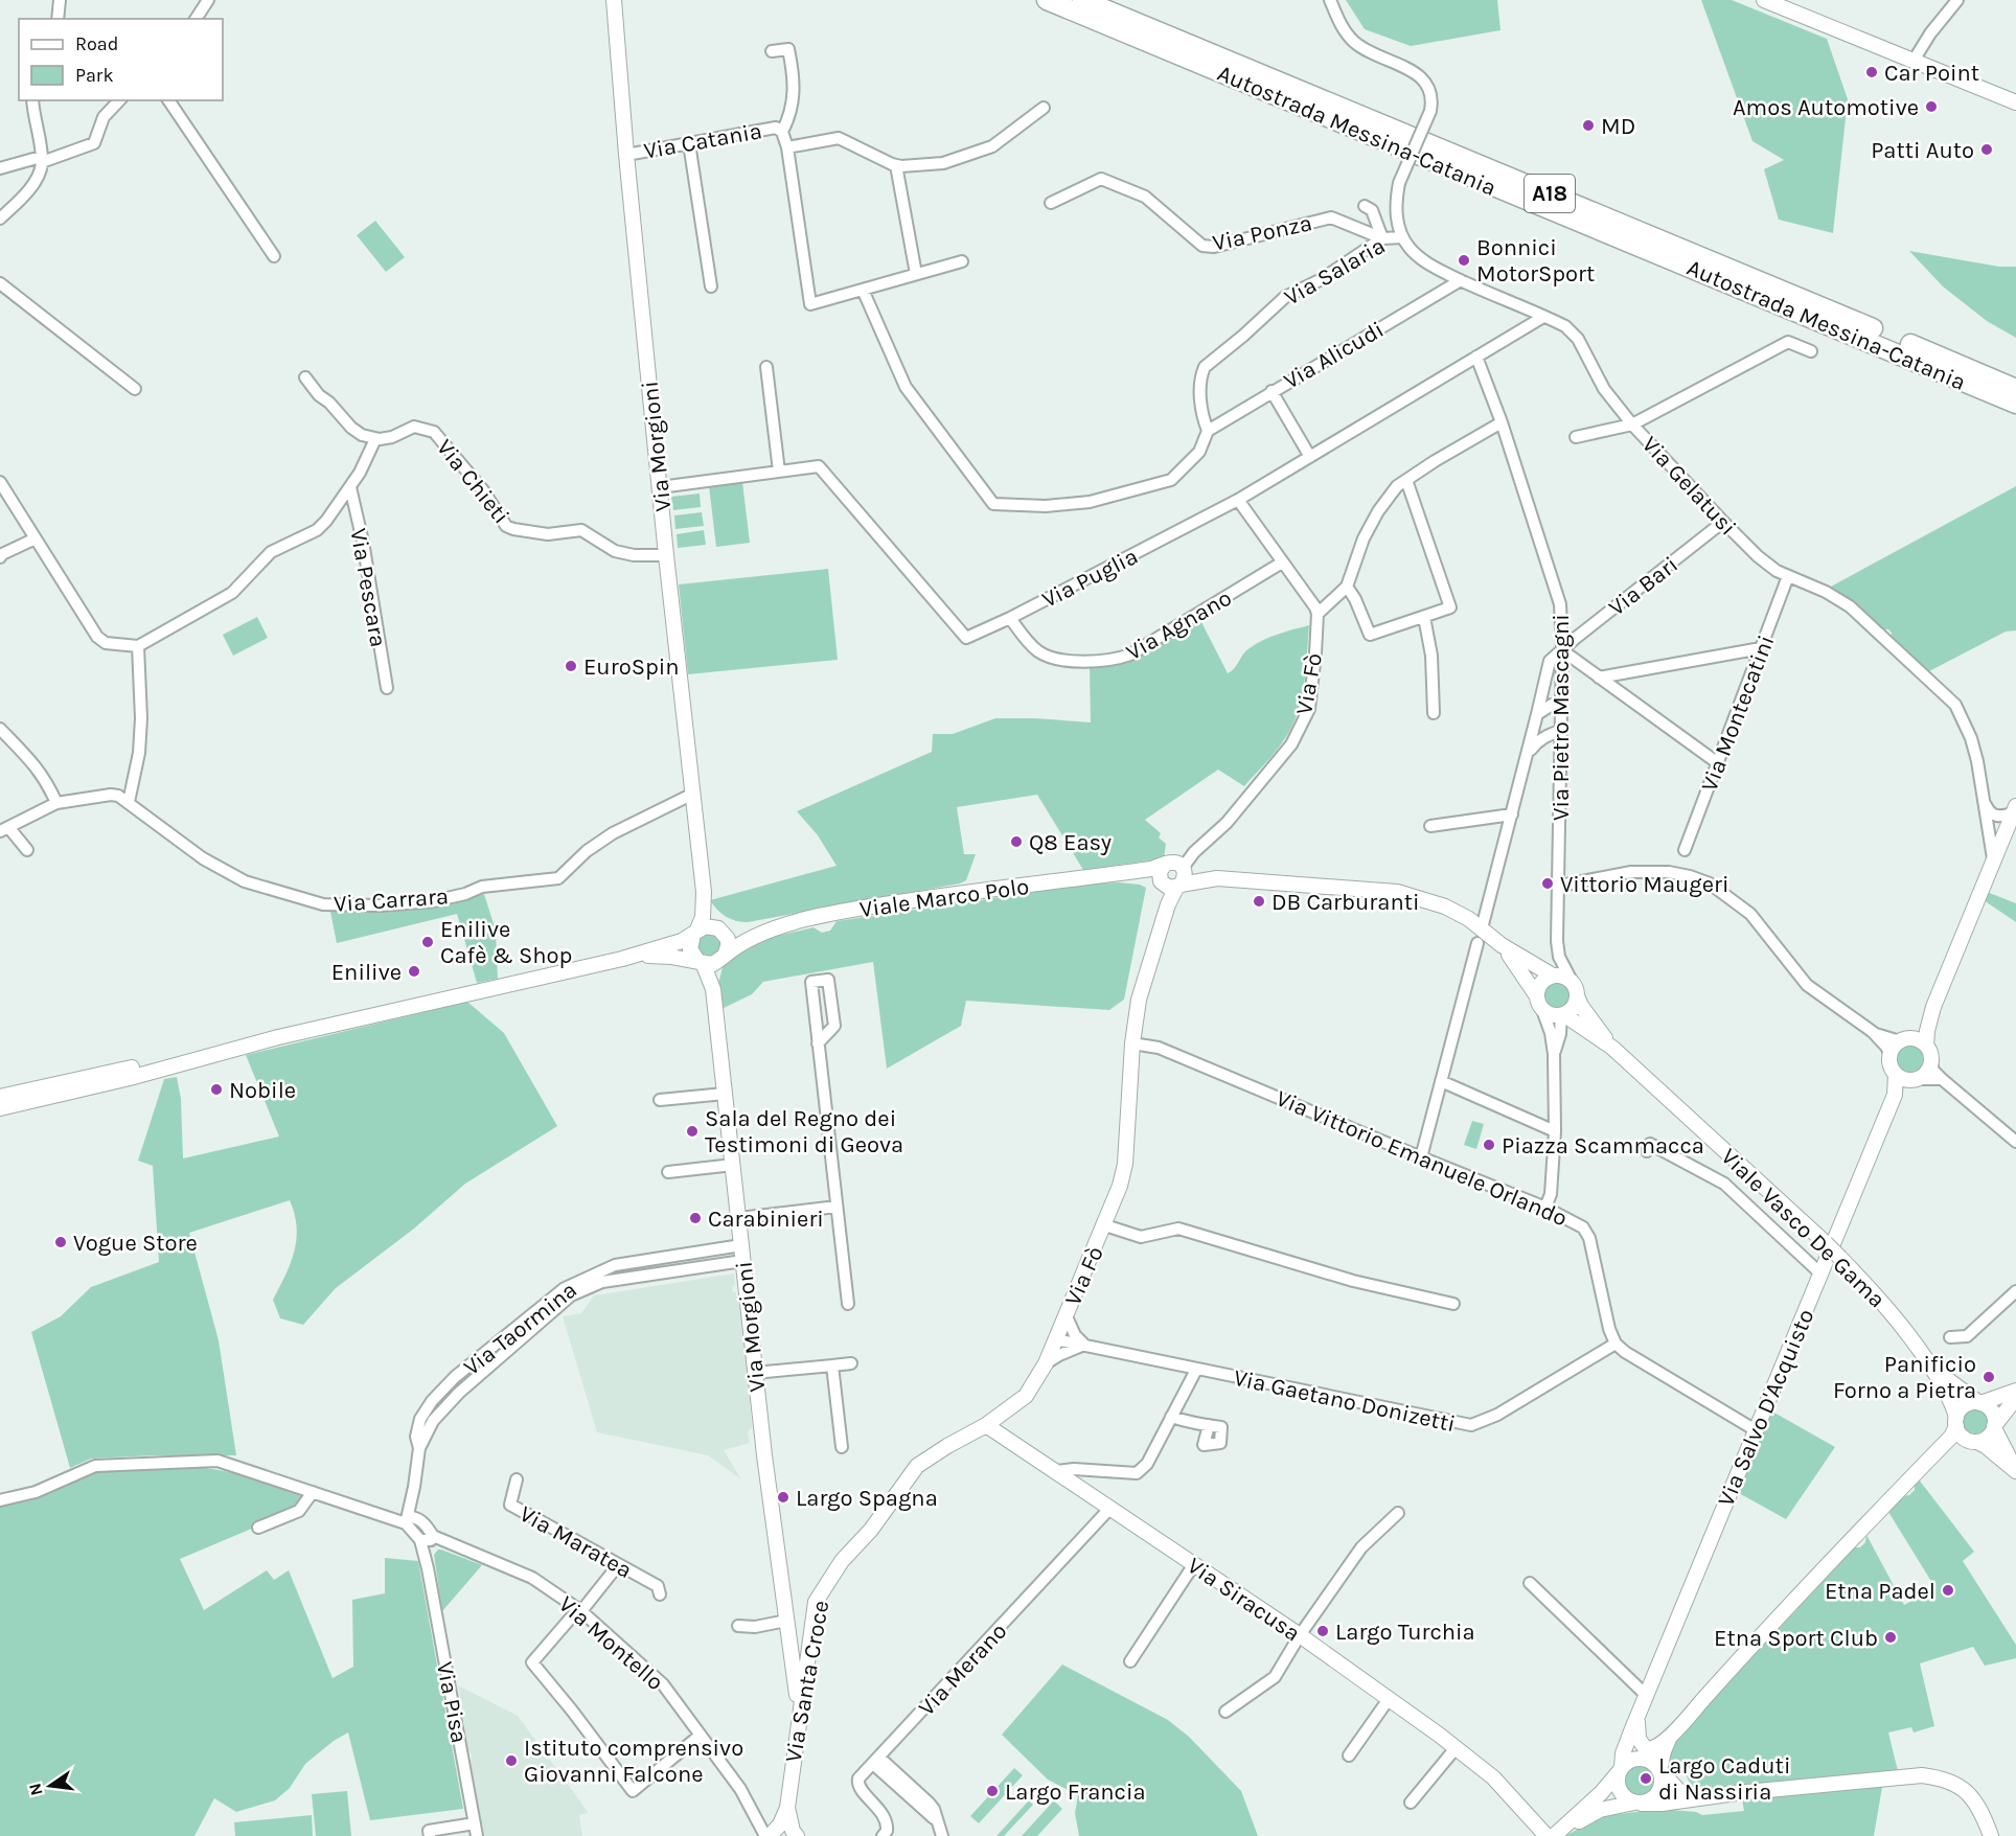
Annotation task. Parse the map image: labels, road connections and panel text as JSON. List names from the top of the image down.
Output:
{
  "streets": {
    "highway": ["Autostrada Messina-Catania", "A18"],
    "street": [
      "Via Catania",
      "Via Ponza",
      "Via Salaria",
      "Via Alicudi",
      "Via Morgioni",
      "Via Chieti",
      "Via Gelatusi",
      "Via Puglia",
      "Via Bari",
      "Via Pescara",
      "Via Agnano",
      "Via Fò",
      "Via Montecatini",
      "Via Pietro Mascagni",
      "Viale Marco Polo",
      "Via Carrara",
      "Via Vittorio Emanuele Orlando",
      "Viale Vasco De Gama",
      "Via Taormina",
      "Via Gaetano Donizetti",
      "Via Salvo D'Acquisto",
      "Via Maratea",
      "Via Siracusa",
      "Via Montello",
      "Via Merano",
      "Via Santa Croce",
      "Via Pisa"
    ]
  },
  "crossings": [
    ["Via Catania", "Via Morgioni"],
    ["Via Ponza", "Via Salaria"],
    ["Via Salaria", "Via Alicudi"],
    ["Via Salaria", "Via Gelatusi"],
    ["Via Alicudi", "Via Gelatusi"],
    ["Via Morgioni", "Via Chieti"],
    ["Via Morgioni", "Via Puglia"],
    ["Via Morgioni", "Via Carrara"],
    ["Via Morgioni", "Via Taormina"],
    ["Via Morgioni", "Via Santa Croce"],
    ["Via Gelatusi", "Via Puglia"],
    ["Via Gelatusi", "Via Bari"],
    ["Via Gelatusi", "Via Montecatini"],
    ["Via Puglia", "Via Agnano"],
    ["Via Puglia", "Via Pietro Mascagni"],
    ["Via Bari", "Via Pietro Mascagni"],
    ["Via Fò", "Viale Marco Polo"],
    ["Via Fò", "Via Vittorio Emanuele Orlando"],
    ["Via Fò", "Via Gaetano Donizetti"],
    ["Via Fò", "Via Siracusa"],
    ["Via Fò", "Via Santa Croce"],
    ["Via Vittorio Emanuele Orlando", "Via Gaetano Donizetti"],
    ["Via Siracusa", "Via Merano"],
    ["Via Montello", "Via Pisa"]
  ],
  "places": [
    "Car Point",
    "Amos Automotive",
    "MD",
    "Patti Auto",
    "Bonnici MotorSport",
    "EuroSpin",
    "Q8 Easy",
    "Vittorio Maugeri",
    "DB Carburanti",
    "Enilive Cafè & Shop",
    "Enilive",
    "Nobile",
    "Sala del Regno dei Testimoni di Geova",
    "Piazza Scammacca",
    "Carabinieri",
    "Vogue Store",
    "Panificio Forno a Pietra",
    "Largo Spagna",
    "Etna Padel",
    "Largo Turchia",
    "Etna Sport Club",
    "Istituto comprensivo Giovanni Falcone",
    "Largo Caduti di Nassiria",
    "Largo Francia"
  ],
  "legend": ["Road", "Park"],
  "north": "left"
}
